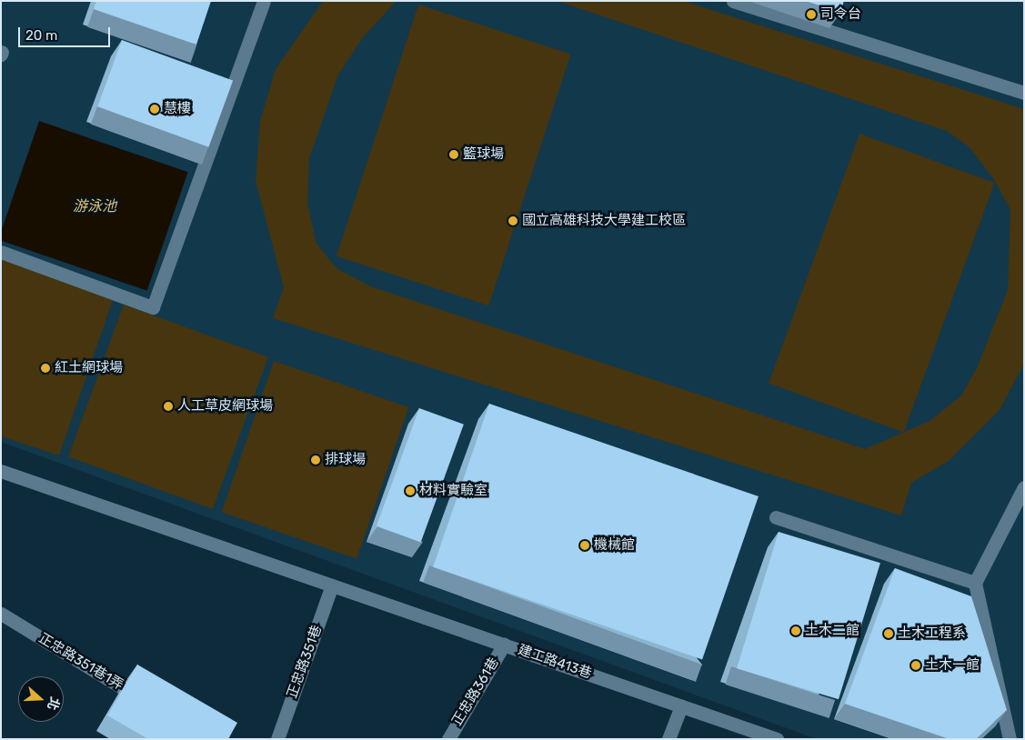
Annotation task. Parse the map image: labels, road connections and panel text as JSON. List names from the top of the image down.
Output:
{
  "streets": {
    "street": [
      "正忠路351巷1弄",
      "正忠路351巷",
      "建工路413巷",
      "正忠路361巷"
    ]
  },
  "crossings": [
    ["正忠路351巷", "建工路413巷"],
    ["建工路413巷", "正忠路361巷"]
  ],
  "water": ["游泳池"],
  "places": [
    "司令台",
    "慧樓",
    "籃球場",
    "國立高雄科技大學建工校區",
    "紅土網球場",
    "人工草皮網球場",
    "排球場",
    "材料實驗室",
    "機械館",
    "土木二館",
    "土木工程系",
    "土木一館"
  ],
  "scale_bar": "20 m",
  "north": "right"
}
